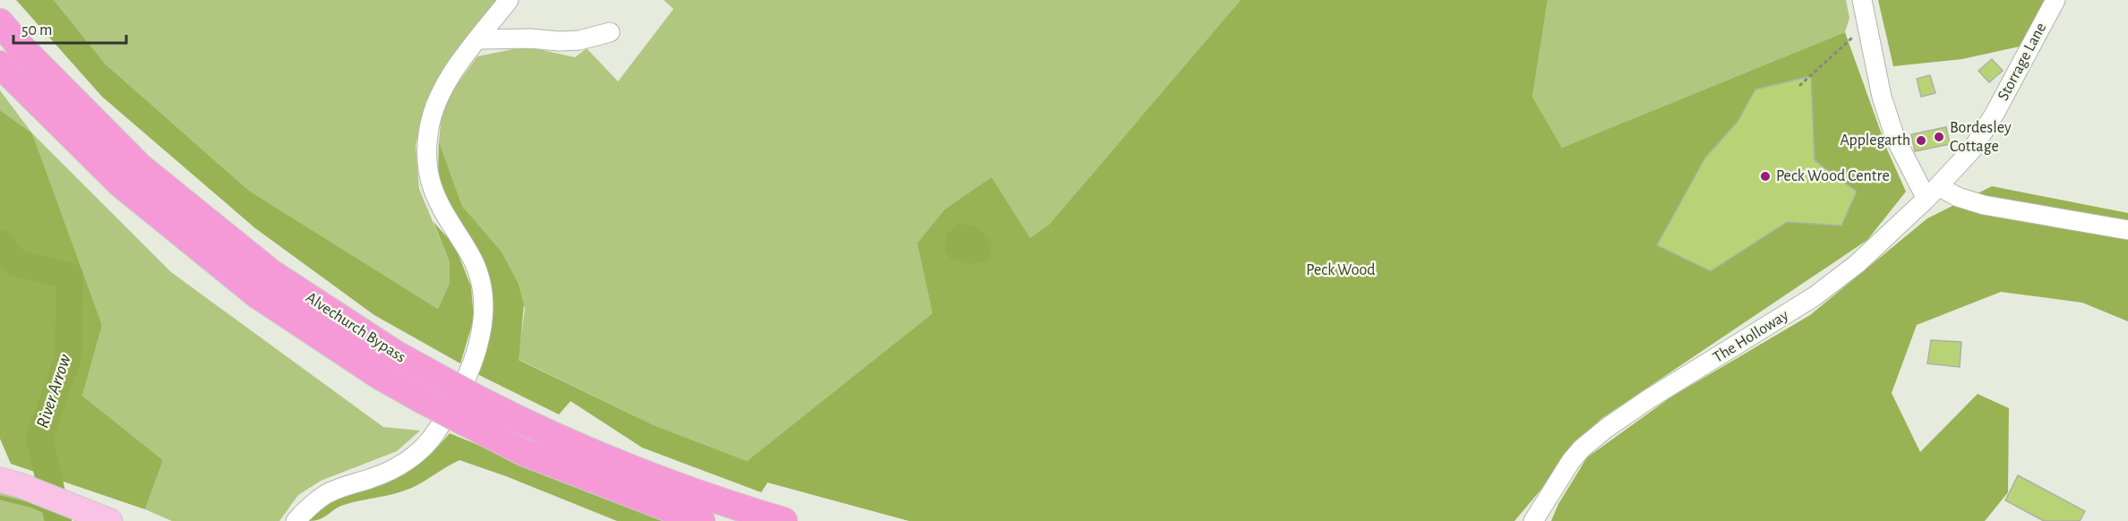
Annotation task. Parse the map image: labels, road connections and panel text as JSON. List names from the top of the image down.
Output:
{
  "streets": {
    "highway": ["Alvechurch Bypass"],
    "street": ["Storrage Lane", "The Holloway"]
  },
  "crossings": [
    ["Storrage Lane", "The Holloway"]
  ],
  "water": ["River Arrow"],
  "parks": ["Peck Wood"],
  "places": ["Bordesley Cottage", "Applegarth", "Peck Wood Centre"],
  "scale_bar": "50 m"
}
